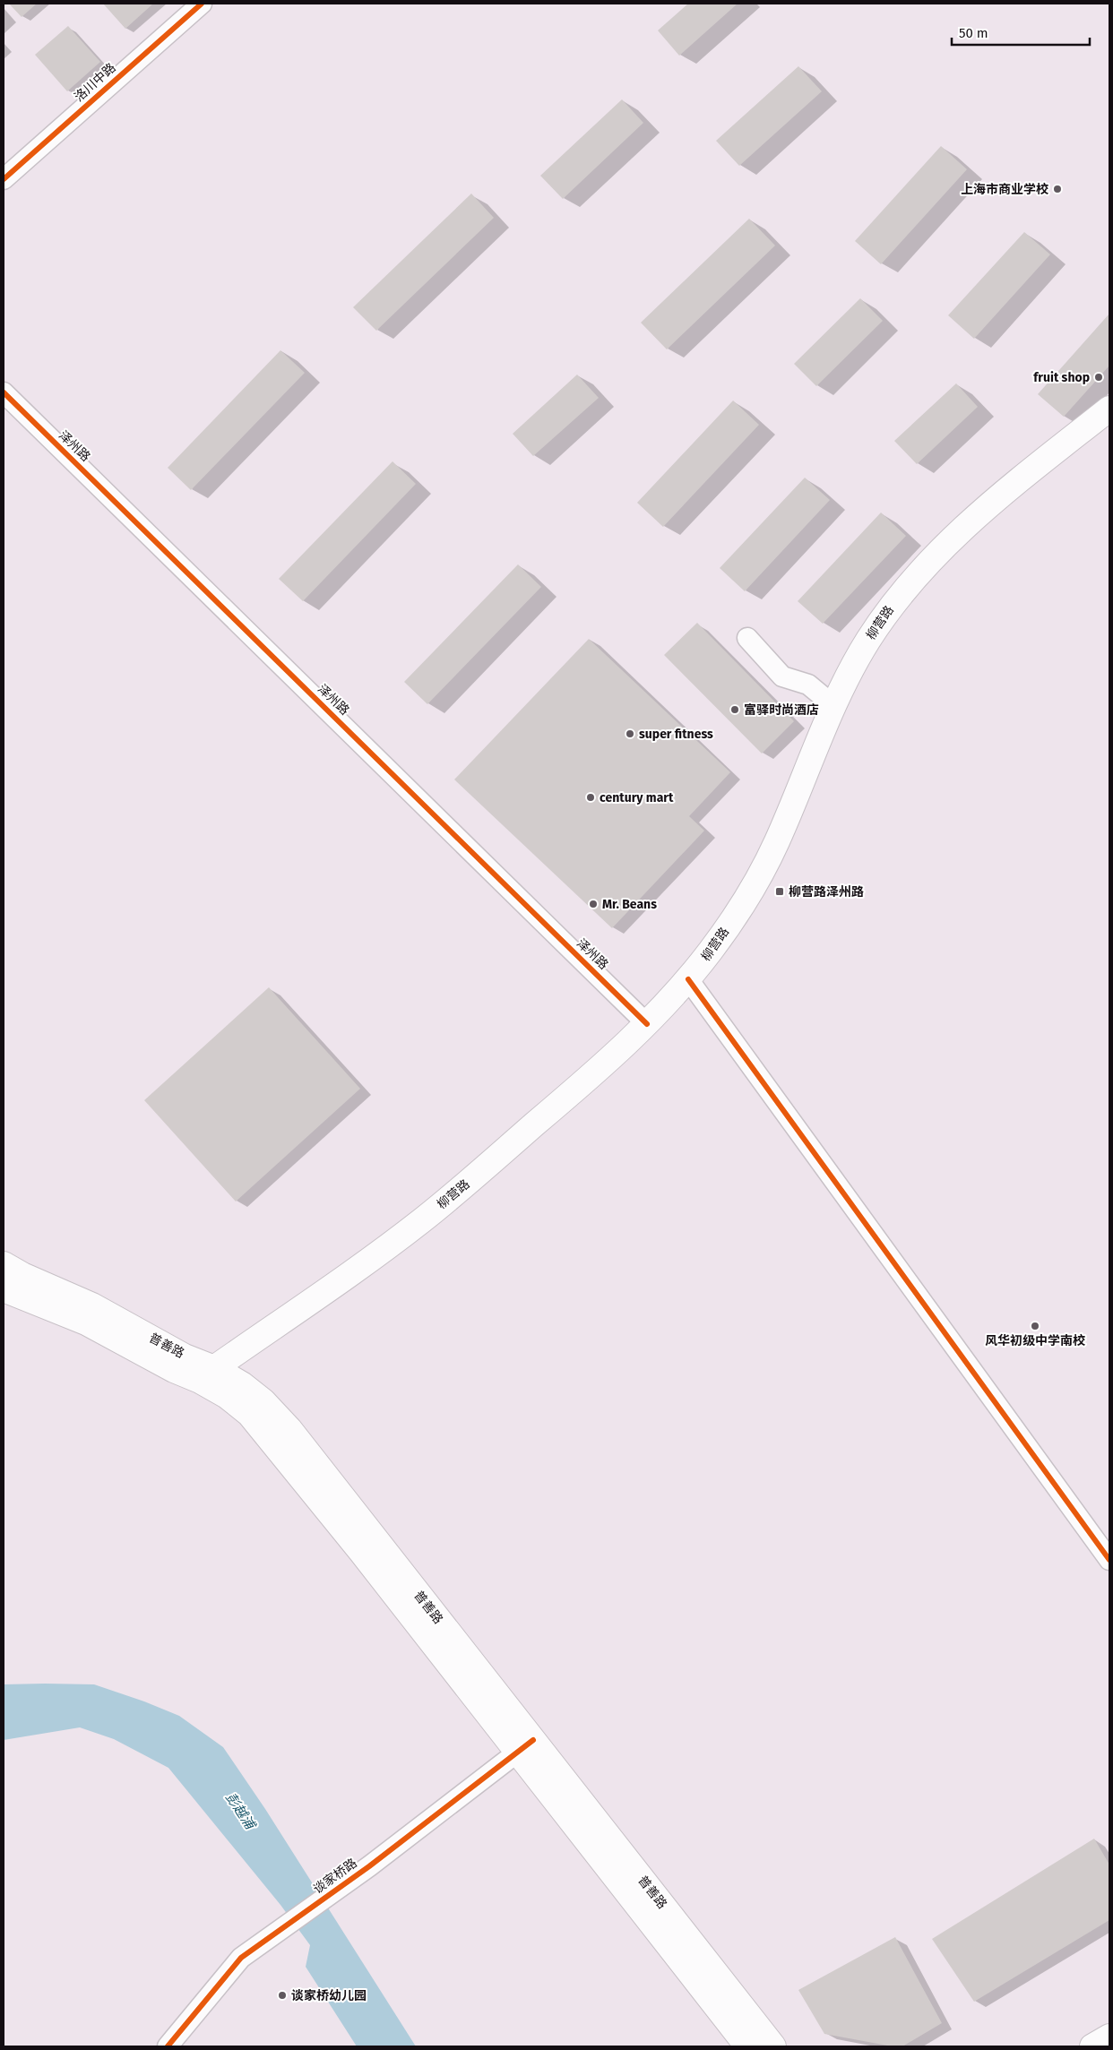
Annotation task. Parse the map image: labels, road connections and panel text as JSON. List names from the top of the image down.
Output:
{
  "streets": {
    "main road": ["柳营路", "普善路"],
    "street": ["洛川中路", "泽州路", "谈家桥路"]
  },
  "crossings": [
    ["泽州路", "柳营路"],
    ["柳营路", "普善路"],
    ["普善路", "谈家桥路"]
  ],
  "water": ["彭越浦"],
  "places": {
    "other": [
      "上海市商业学校",
      "fruit shop",
      "富驿时尚酒店",
      "super fitness",
      "century mart",
      "Mr. Beans",
      "风华初级中学南校",
      "谈家桥幼儿园"
    ],
    "transit": ["柳营路泽州路"]
  },
  "scale_bar": "50 m"
}
